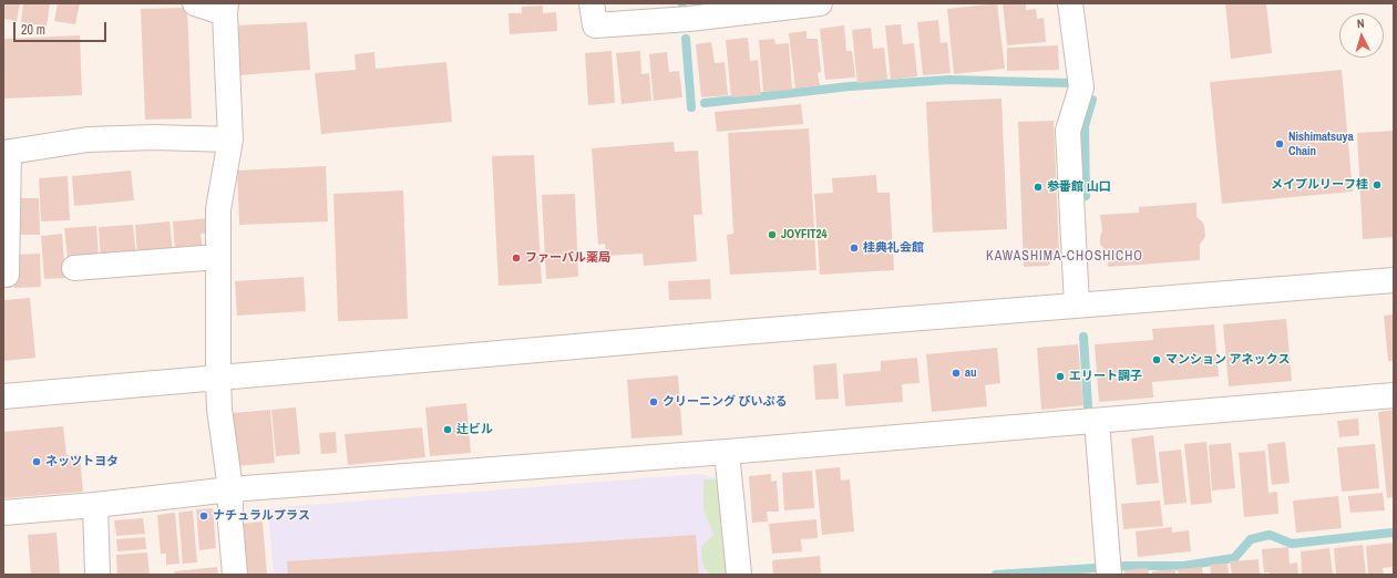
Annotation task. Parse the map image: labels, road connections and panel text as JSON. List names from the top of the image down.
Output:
{
  "districts": ["KAWASHIMA-CHOSHICHO"],
  "places": [
    "Nishimatsuya Chain",
    "メイプルリーフ桂",
    "参番館 山口",
    "JOYFIT24",
    "桂典礼会館",
    "ファーバル薬局",
    "マンション アネックス",
    "au",
    "エリート調子",
    "クリーニング ぴいぷる",
    "辻ビル",
    "ネッツトヨタ",
    "ナチュラルプラス"
  ],
  "scale_bar": "20 m",
  "north": "top"
}
